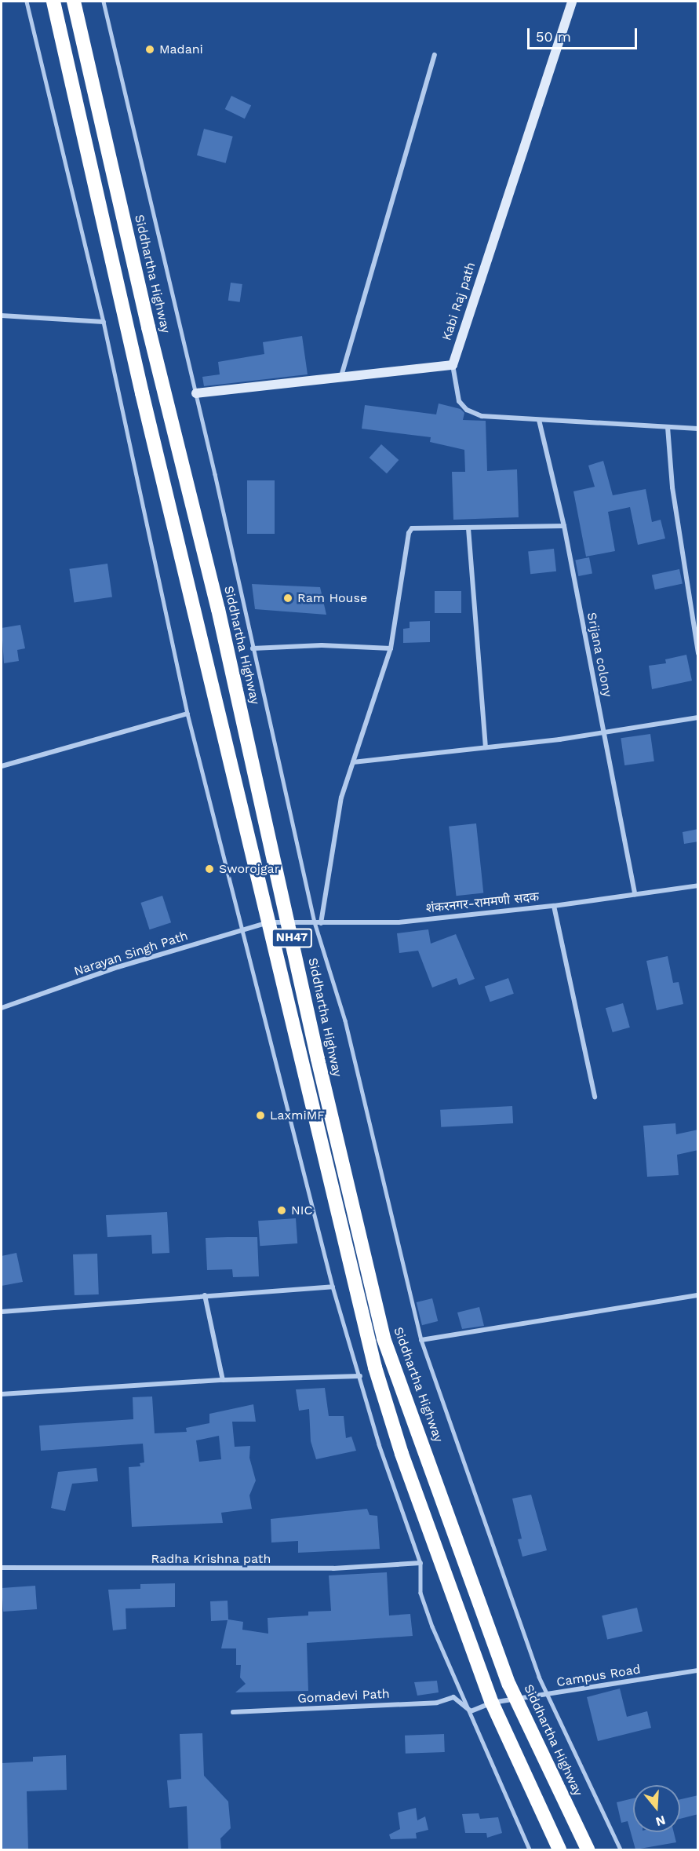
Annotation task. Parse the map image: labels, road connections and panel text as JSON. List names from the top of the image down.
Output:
{
  "streets": {
    "highway": ["Siddhartha Highway", "NH47"],
    "street": [
      "Kabi Raj path",
      "Srijana colony",
      "शंकरनगर-राममणी सदक",
      "Narayan Singh Path",
      "Radha Krishna path",
      "Campus Road",
      "Gomadevi Path"
    ]
  },
  "crossings": [
    ["Siddhartha Highway", "शंकरनगर-राममणी सदक"],
    ["Siddhartha Highway", "Campus Road"],
    ["Srijana colony", "शंकरनगर-राममणी सदक"],
    ["शंकरनगर-राममणी सदक", "NH47"],
    ["शंकरनगर-राममणी सदक", "Narayan Singh Path"],
    ["NH47", "Narayan Singh Path"],
    ["NH47", "Campus Road"],
    ["Campus Road", "Gomadevi Path"]
  ],
  "places": [
    "Madani",
    "Ram House",
    "Sworojgar",
    "LaxmiMF",
    "NIC"
  ],
  "scale_bar": "50 m",
  "north": "bottom"
}
